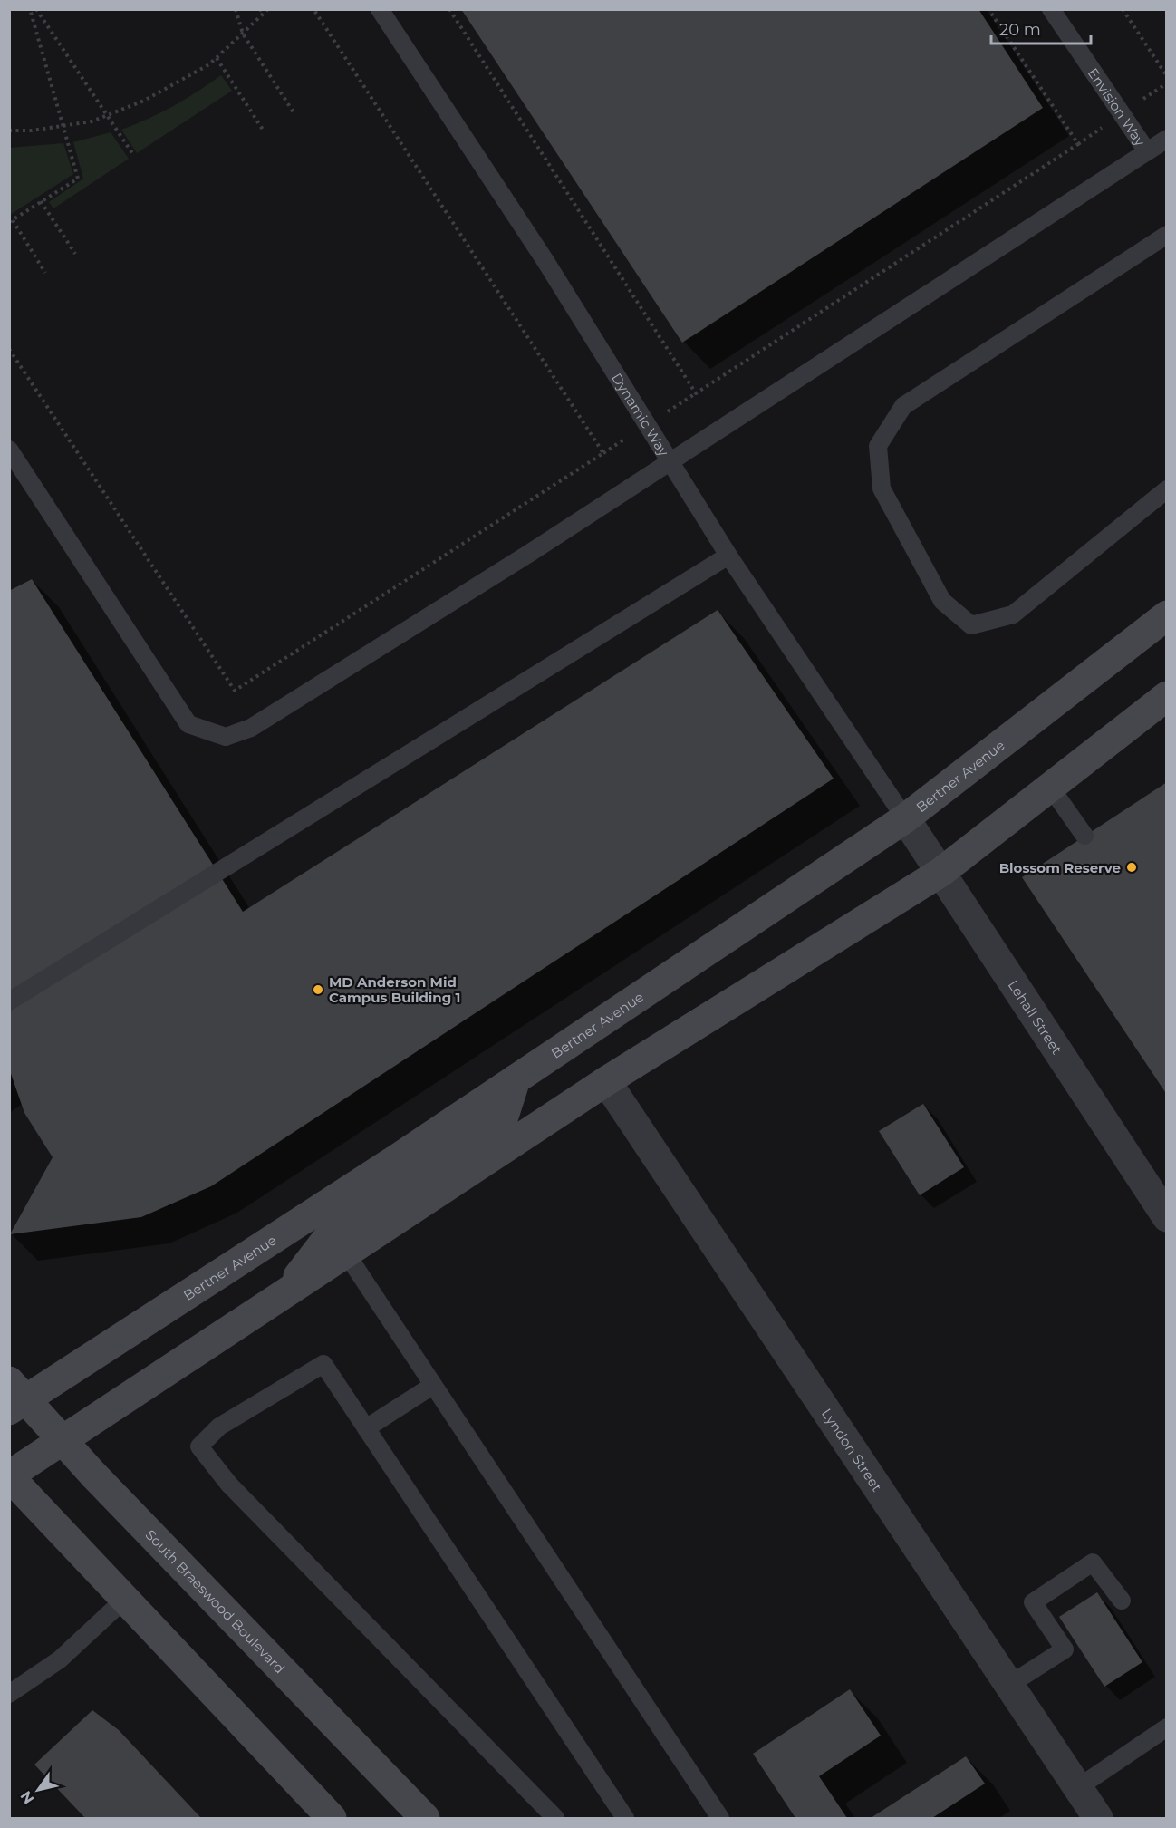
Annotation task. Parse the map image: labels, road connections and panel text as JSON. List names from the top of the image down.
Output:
{
  "streets": {
    "street": [
      "Bertner Avenue",
      "Lehall Street",
      "Lyndon Street",
      "South Braeswood Boulevard"
    ],
    "lane": ["Envision Way", "Dynamic Way"]
  },
  "crossings": [
    ["Dynamic Way", "Bertner Avenue"],
    ["Dynamic Way", "Lehall Street"],
    ["Bertner Avenue", "Lehall Street"],
    ["Bertner Avenue", "South Braeswood Boulevard"]
  ],
  "places": ["Blossom Reserve", "MD Anderson Mid Campus Building 1"],
  "scale_bar": "20 m",
  "north": "bottom left"
}
